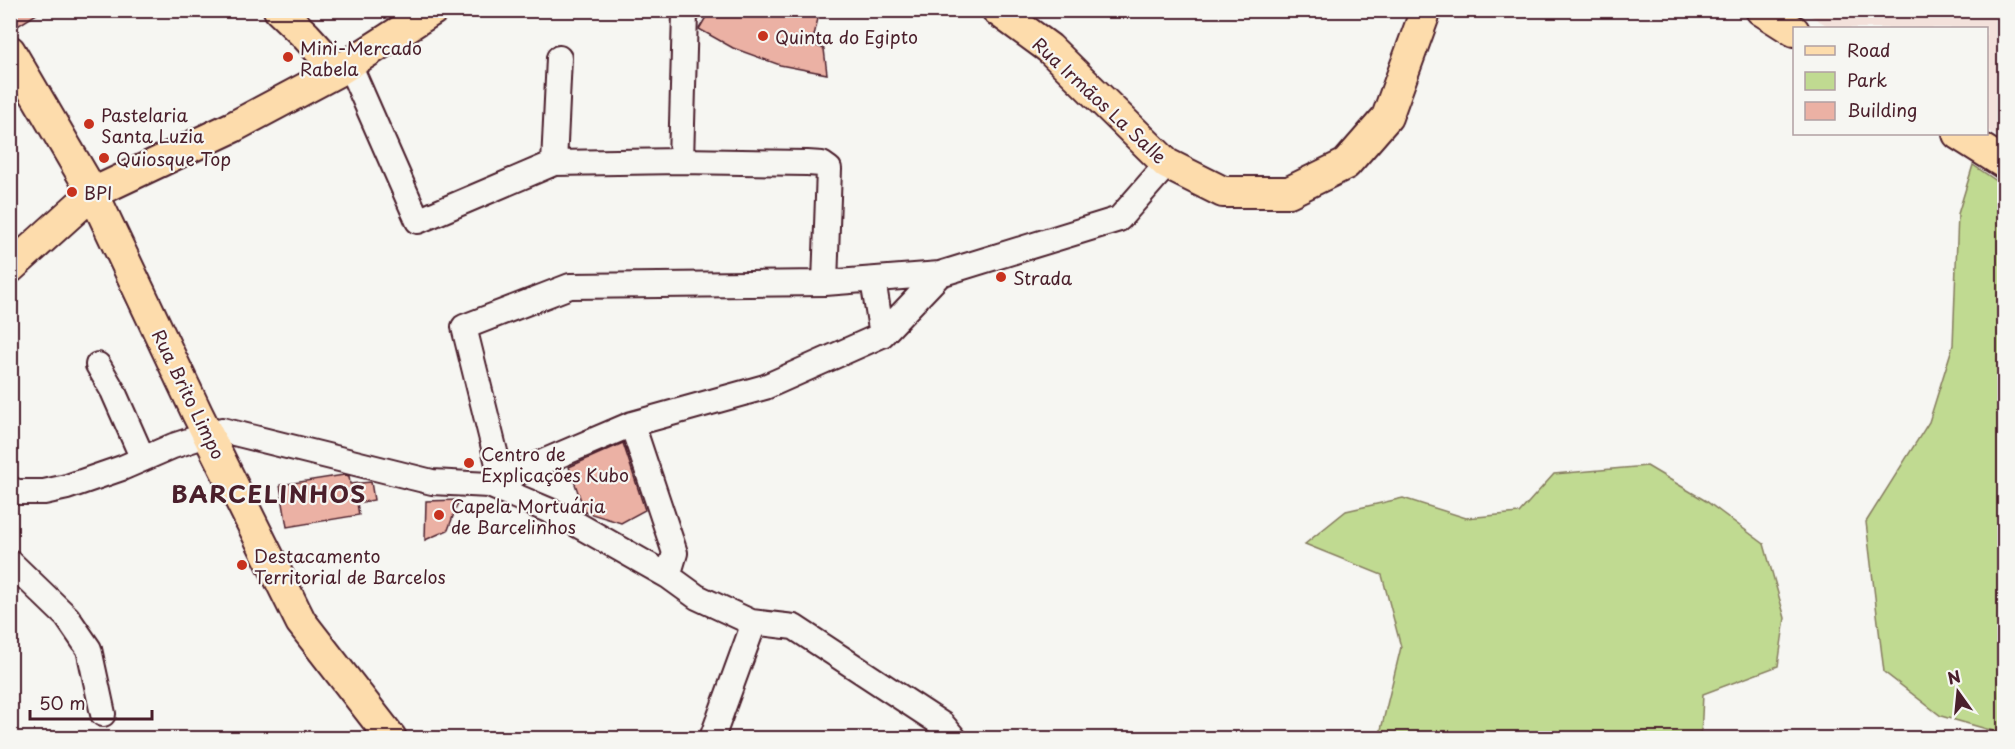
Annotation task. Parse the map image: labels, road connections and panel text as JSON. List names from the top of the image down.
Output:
{
  "streets": {
    "main road": ["Rua Irmãos La Salle", "Rua Brito Limpo"]
  },
  "districts": ["BARCELINHOS"],
  "places": [
    "Quinta do Egipto",
    "Mini-Mercado Rabela",
    "Pastelaria Santa Luzia",
    "Quiosque Top",
    "BPI",
    "Strada",
    "Centro de Explicações Kubo",
    "Capela Mortuária de Barcelinhos",
    "Destacamento Territorial de Barcelos"
  ],
  "legend": ["Road", "Park", "Building"],
  "scale_bar": "50 m",
  "north": "top"
}
